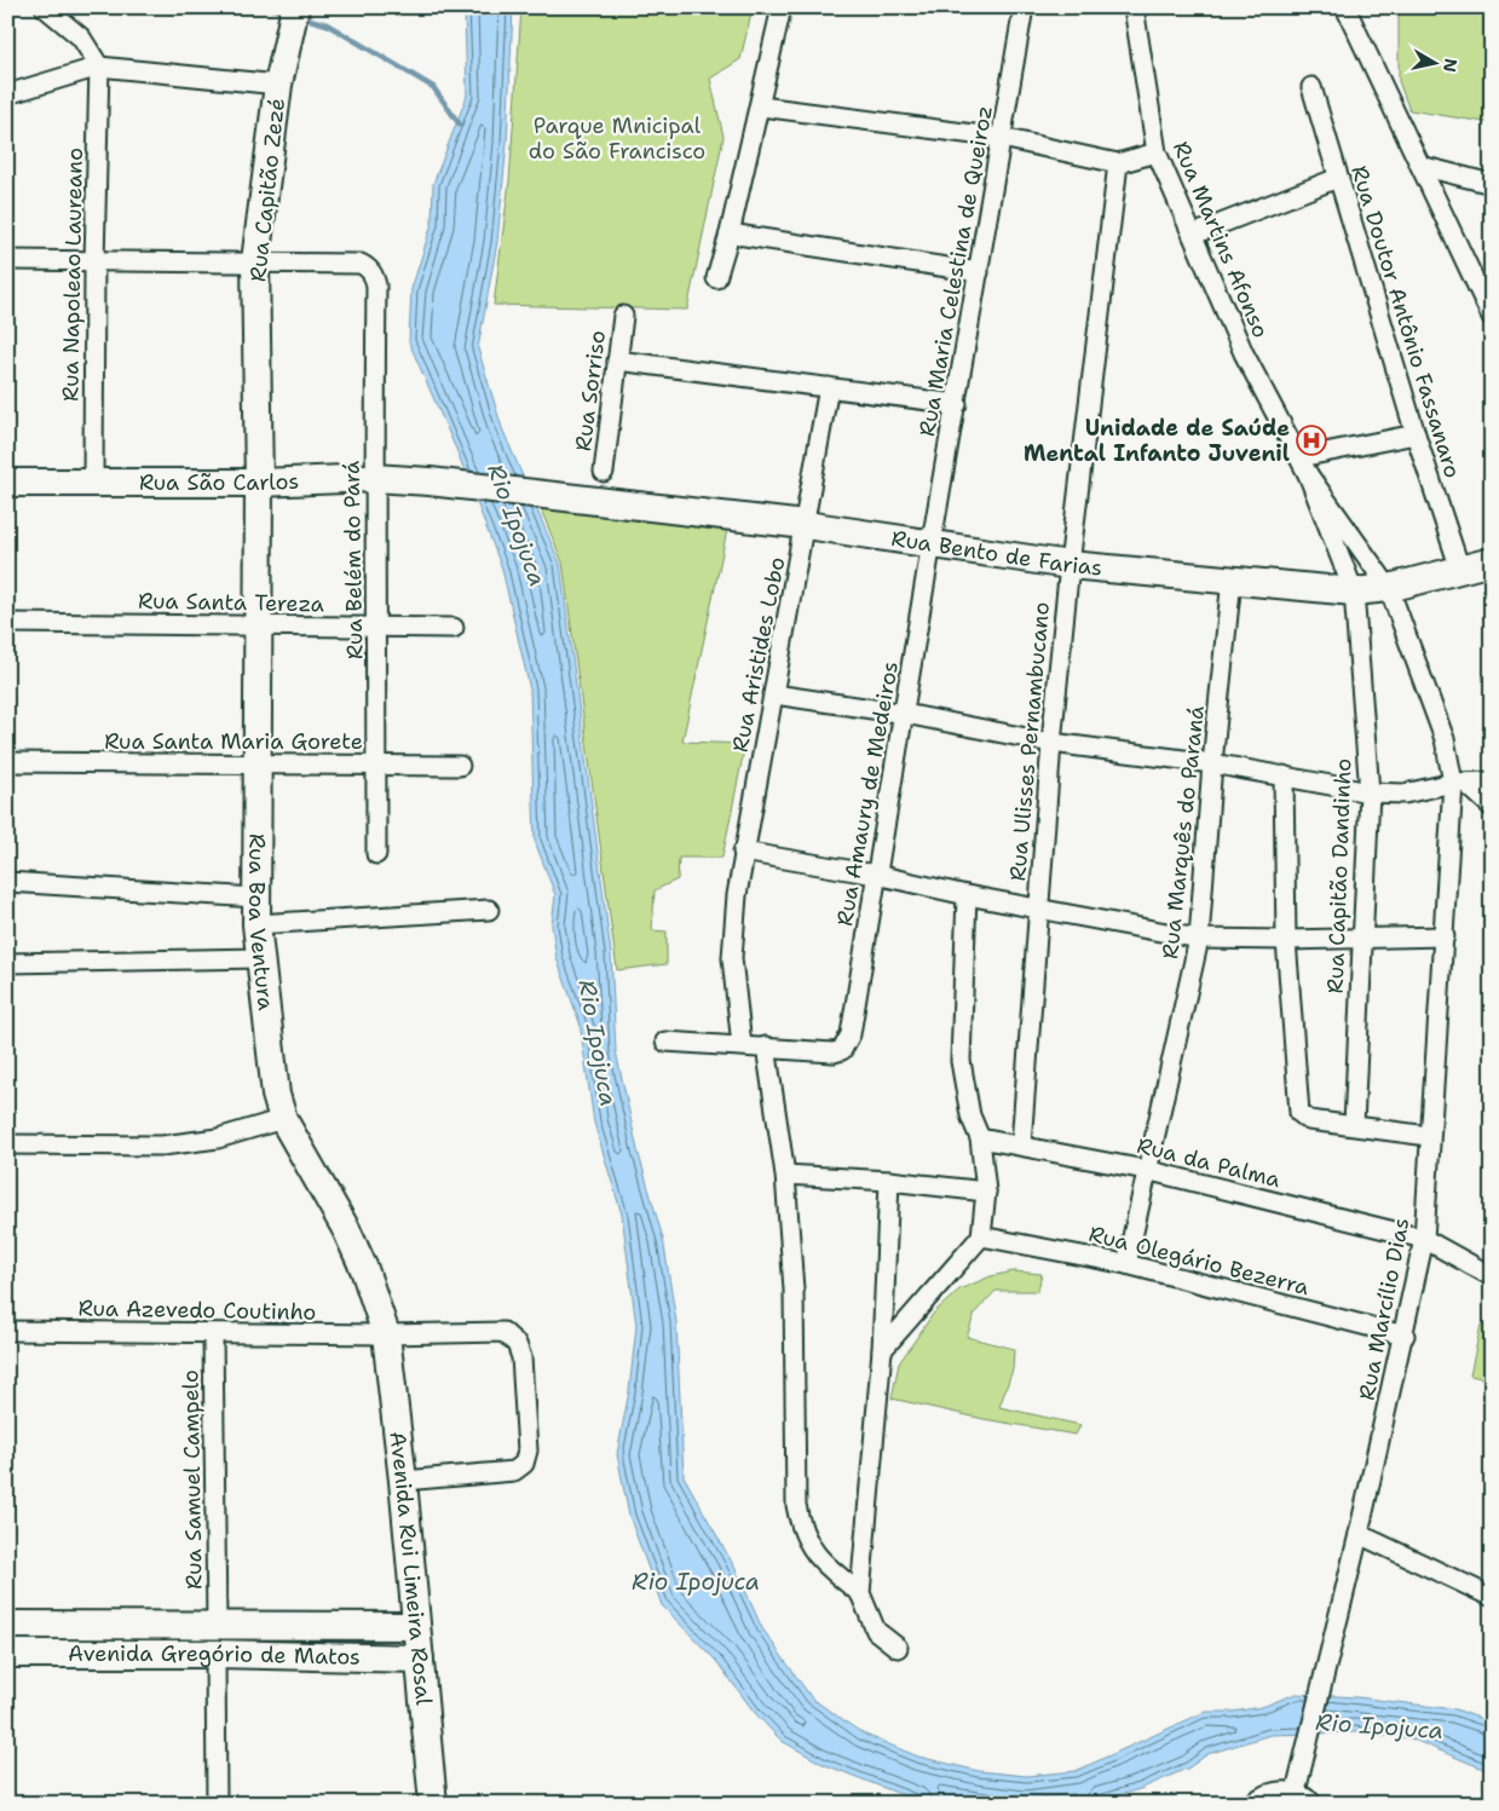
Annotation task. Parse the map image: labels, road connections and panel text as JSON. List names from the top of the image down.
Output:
{
  "streets": {
    "street": [
      "Rua Capitão Zezé",
      "Rua Martins Afonso",
      "Rua Maria Celestina de Queiroz",
      "Rua Napoleao Laureano",
      "Rua Doutor Antônio Fassanaro",
      "Rua Sorriso",
      "Rua São Carlos",
      "Rua Bento de Farias",
      "Rua Belém do Pará",
      "Rua Santa Tereza",
      "Rua Aristides Lobo",
      "Rua Santa Maria Gorete",
      "Rua Ulisses Pernambucano",
      "Rua Amaury de Medeiros",
      "Rua Marquês do Paraná",
      "Rua Capitão Dandinho",
      "Rua Boa Ventura",
      "Rua da Palma",
      "Rua Olegário Bezerra",
      "Rua Marcílio Dias",
      "Rua Azevedo Coutinho",
      "Rua Samuel Campelo",
      "Avenida Rui Limeira Rosal",
      "Avenida Gregório de Matos"
    ]
  },
  "crossings": [
    ["Rua Capitão Zezé", "Rua São Carlos"],
    ["Rua Capitão Zezé", "Rua Belém do Pará"],
    ["Rua Capitão Zezé", "Rua Boa Ventura"],
    ["Rua Martins Afonso", "Rua Bento de Farias"],
    ["Rua Martins Afonso", "Rua Capitão Dandinho"],
    ["Rua Martins Afonso", "Rua Marcílio Dias"],
    ["Rua Maria Celestina de Queiroz", "Rua Bento de Farias"],
    ["Rua Maria Celestina de Queiroz", "Rua Amaury de Medeiros"],
    ["Rua Napoleao Laureano", "Rua São Carlos"],
    ["Rua Doutor Antônio Fassanaro", "Rua Bento de Farias"],
    ["Rua São Carlos", "Rua Bento de Farias"],
    ["Rua São Carlos", "Rua Belém do Pará"],
    ["Rua São Carlos", "Rua Boa Ventura"],
    ["Rua Bento de Farias", "Rua Aristides Lobo"],
    ["Rua Bento de Farias", "Rua Ulisses Pernambucano"],
    ["Rua Bento de Farias", "Rua Amaury de Medeiros"],
    ["Rua Bento de Farias", "Rua Marquês do Paraná"],
    ["Rua Bento de Farias", "Rua Capitão Dandinho"],
    ["Rua Belém do Pará", "Rua Santa Tereza"],
    ["Rua Belém do Pará", "Rua Santa Maria Gorete"],
    ["Rua Santa Tereza", "Rua Boa Ventura"],
    ["Rua Santa Maria Gorete", "Rua Boa Ventura"],
    ["Rua Ulisses Pernambucano", "Rua da Palma"],
    ["Rua Marquês do Paraná", "Rua da Palma"],
    ["Rua Marquês do Paraná", "Rua Olegário Bezerra"],
    ["Rua Boa Ventura", "Rua Azevedo Coutinho"],
    ["Rua Boa Ventura", "Avenida Rui Limeira Rosal"],
    ["Rua da Palma", "Rua Marcílio Dias"],
    ["Rua Olegário Bezerra", "Rua Marcílio Dias"],
    ["Rua Azevedo Coutinho", "Rua Samuel Campelo"],
    ["Rua Azevedo Coutinho", "Avenida Rui Limeira Rosal"],
    ["Rua Samuel Campelo", "Avenida Gregório de Matos"],
    ["Avenida Rui Limeira Rosal", "Avenida Gregório de Matos"]
  ],
  "water": ["Rio Ipojuca"],
  "parks": ["Parque Mnicipal do São Francisco"],
  "places": {
    "hospital": ["Unidade de Saúde Mental Infanto Juvenil"]
  },
  "north": "right"
}
